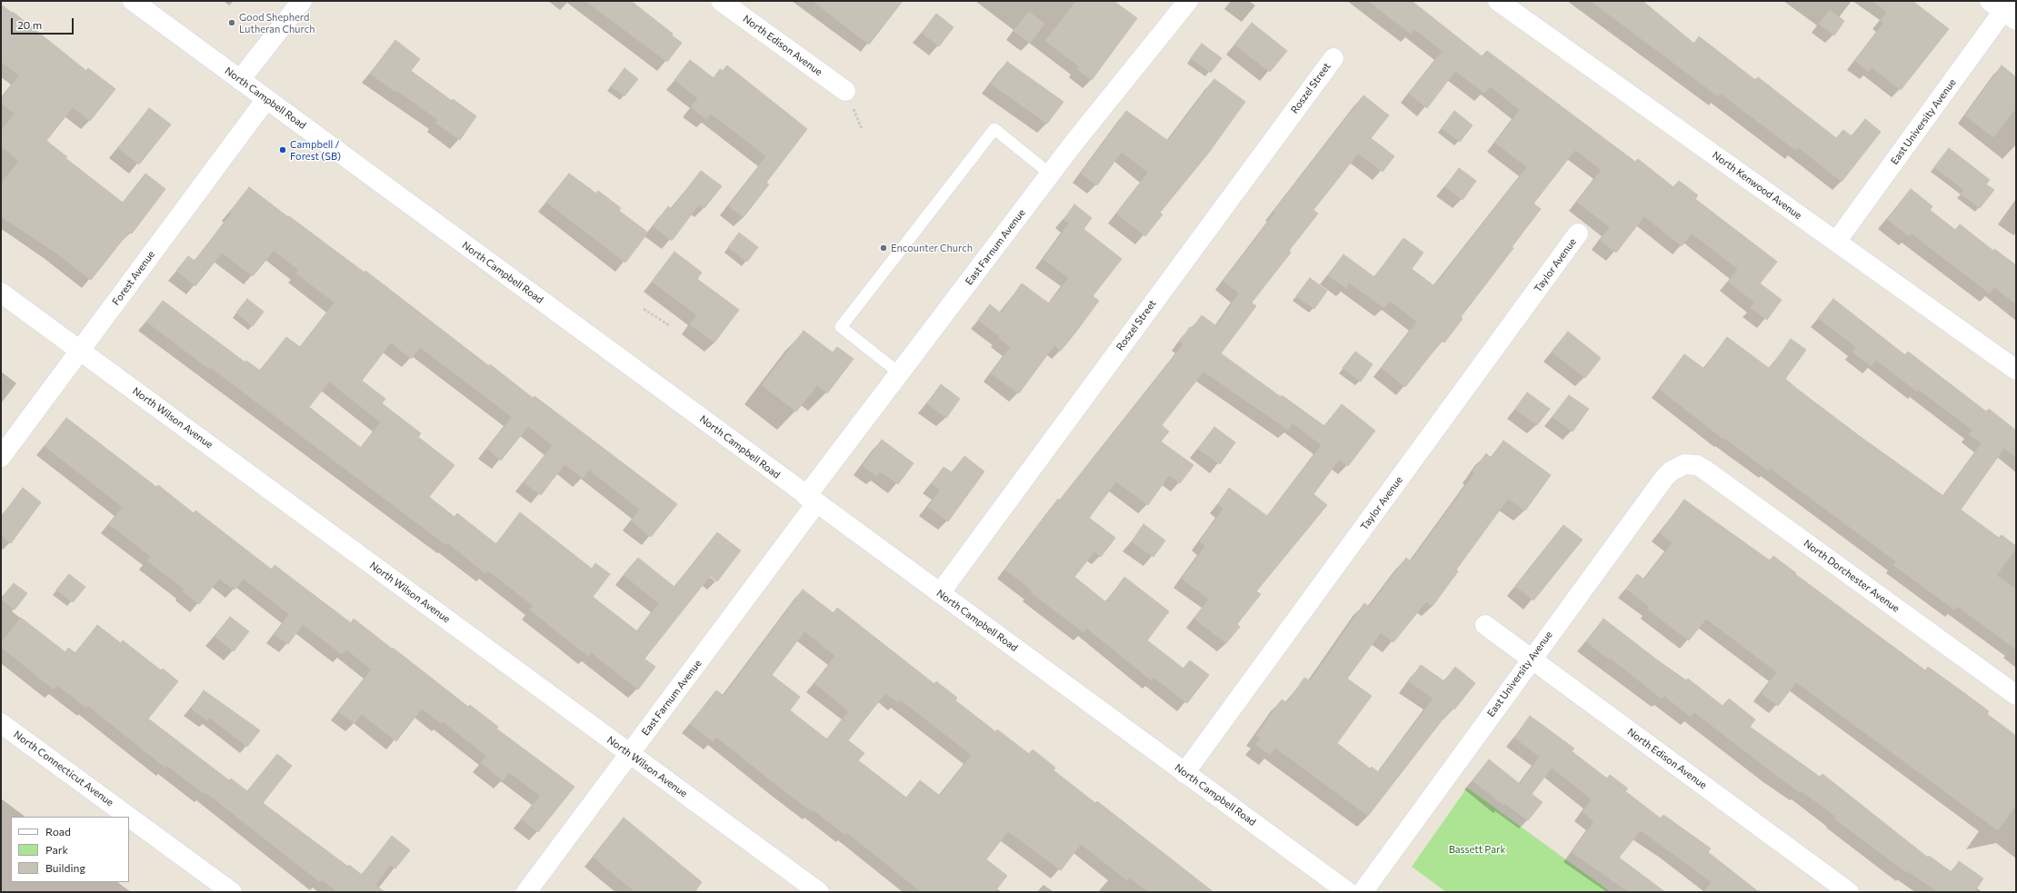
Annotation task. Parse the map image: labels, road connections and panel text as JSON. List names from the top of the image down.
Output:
{
  "streets": {
    "street": [
      "North Edison Avenue",
      "Roszel Street",
      "North Campbell Road",
      "East University Avenue",
      "North Kenwood Avenue",
      "East Farnum Avenue",
      "Taylor Avenue",
      "Forest Avenue",
      "North Wilson Avenue",
      "North Dorchester Avenue",
      "North Connecticut Avenue"
    ]
  },
  "crossings": [
    ["North Edison Avenue", "East University Avenue"],
    ["Roszel Street", "North Campbell Road"],
    ["North Campbell Road", "East Farnum Avenue"],
    ["North Campbell Road", "Taylor Avenue"],
    ["North Campbell Road", "Forest Avenue"],
    ["East University Avenue", "North Kenwood Avenue"],
    ["East University Avenue", "North Dorchester Avenue"],
    ["East Farnum Avenue", "North Wilson Avenue"],
    ["Forest Avenue", "North Wilson Avenue"]
  ],
  "parks": ["Bassett Park"],
  "places": ["Good Shepherd Lutheran Church", "Campbell / Forest (SB)", "Encounter Church"],
  "legend": ["Road", "Park", "Building"],
  "scale_bar": "20 m"
}
